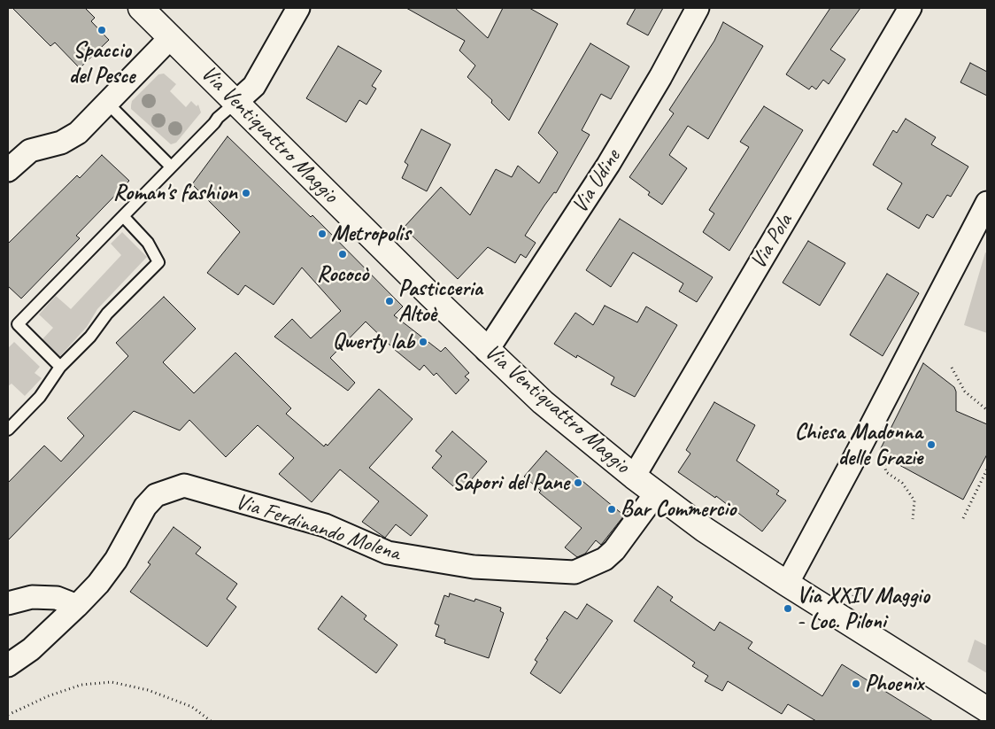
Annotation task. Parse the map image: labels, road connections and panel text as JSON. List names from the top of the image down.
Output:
{
  "streets": {
    "street": [
      "Via Ventiquattro Maggio",
      "Via Udine",
      "Via Pola",
      "Via Ferdinando Molena"
    ]
  },
  "crossings": [
    ["Via Ventiquattro Maggio", "Via Udine"],
    ["Via Ventiquattro Maggio", "Via Pola"],
    ["Via Ventiquattro Maggio", "Via Ferdinando Molena"]
  ],
  "places": [
    "Spaccio del Pesce",
    "Roman's fashion",
    "Metropolis",
    "Rococò",
    "Pasticceria Altoè",
    "Qwerty lab",
    "Chiesa Madonna delle Grazie",
    "Sapori del Pane",
    "Bar Commercio",
    "Via XXIV Maggio - Loc. Piloni",
    "Phoenix"
  ]
}
